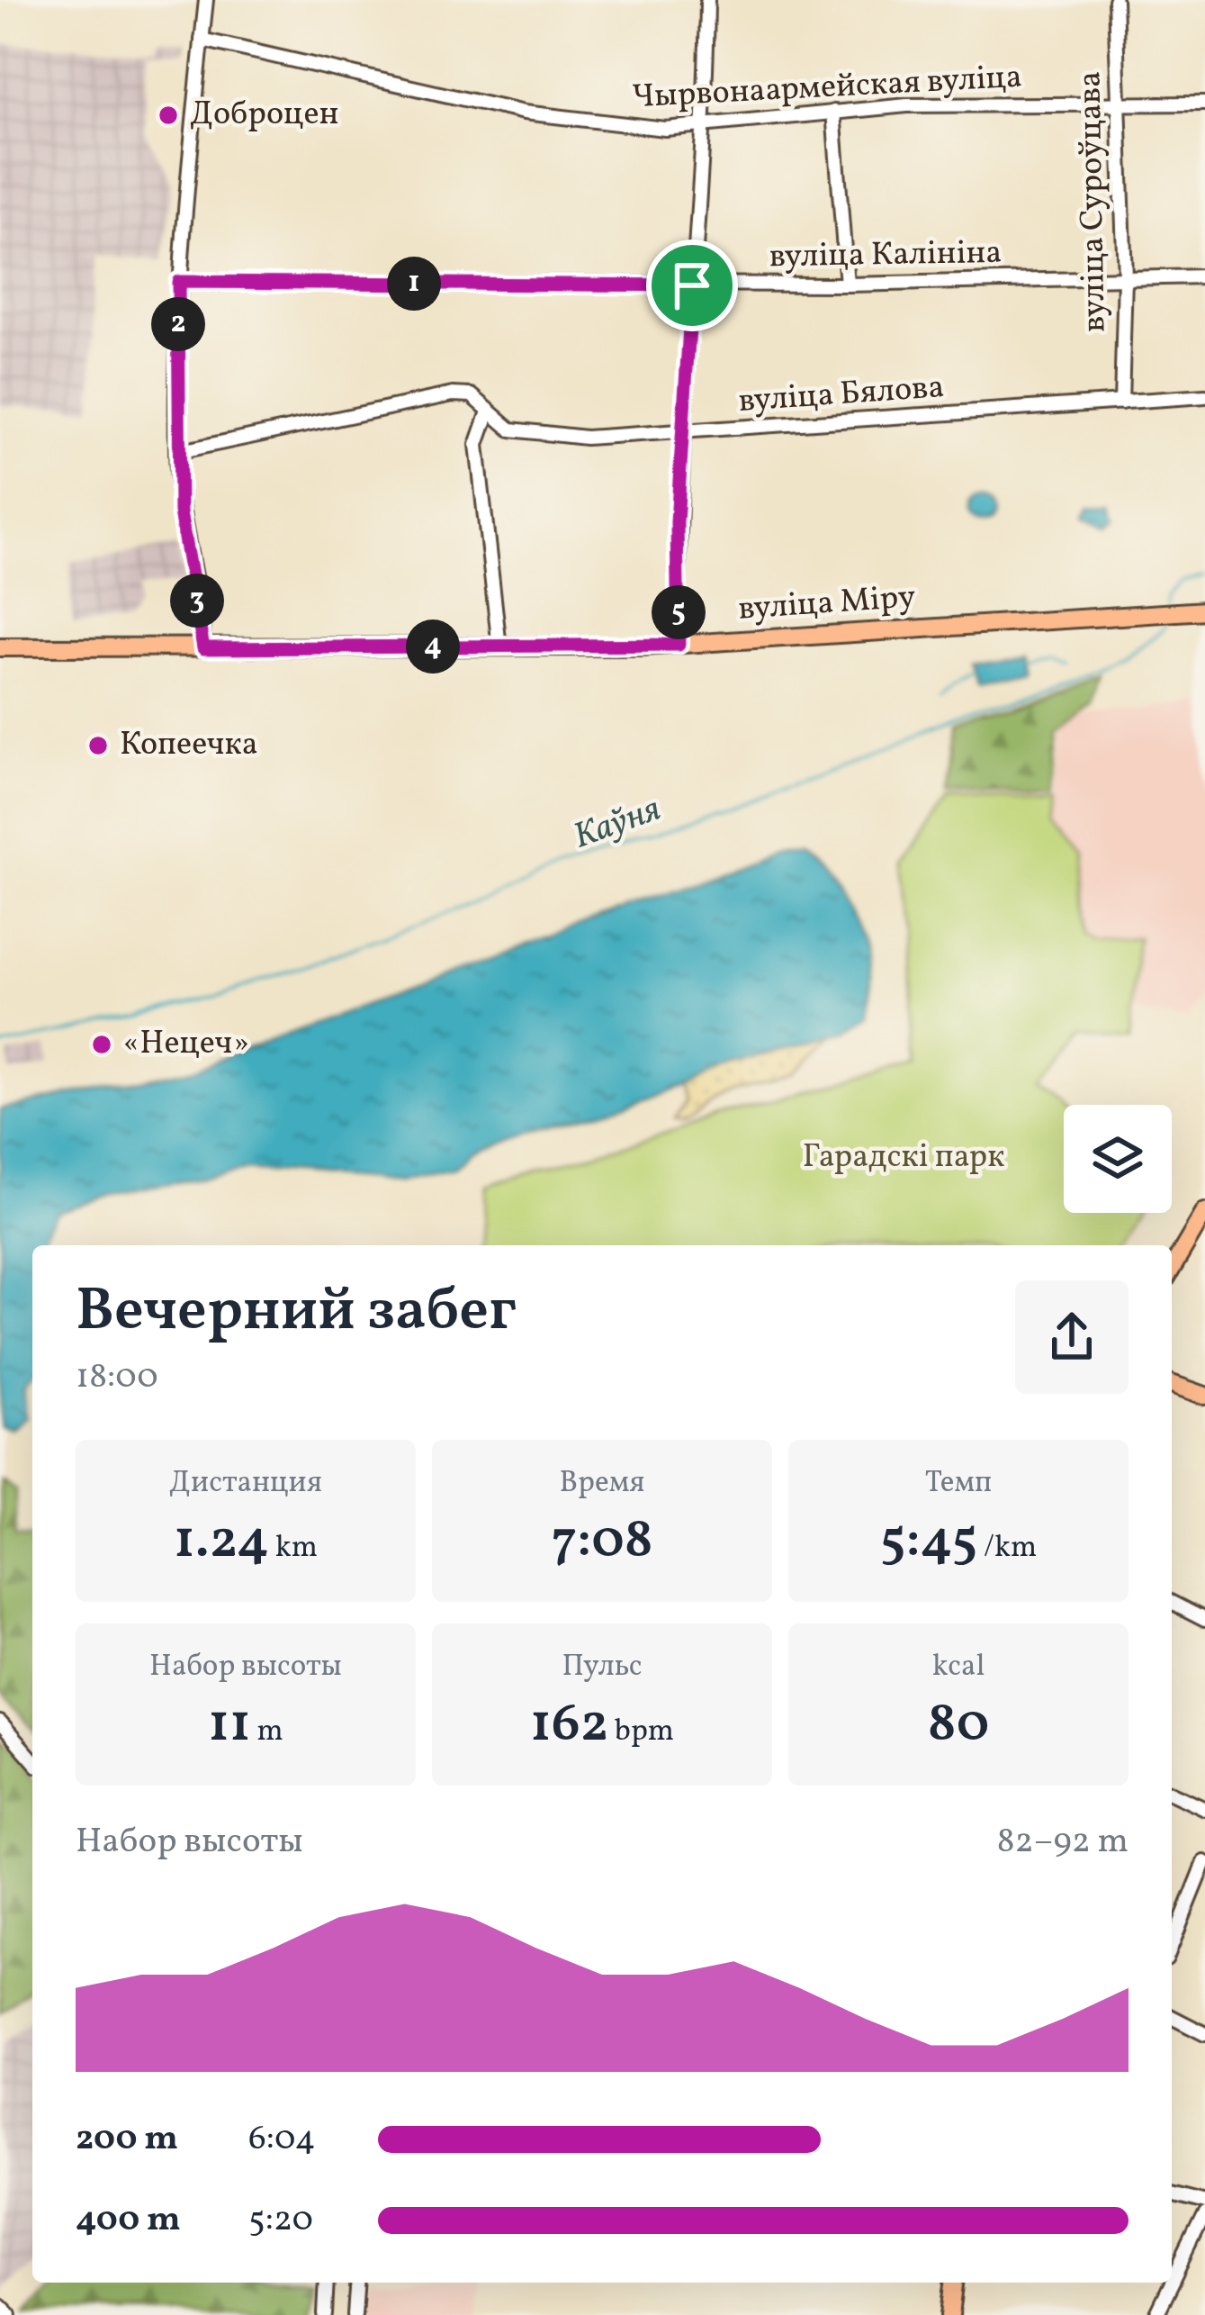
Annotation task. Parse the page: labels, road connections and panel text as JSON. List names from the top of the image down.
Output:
{
  "streets": {
    "main road": ["вуліца Міру"],
    "street": [
      "Чырвонаармейская вуліца",
      "вуліца Суроўцава",
      "вуліца Калініна",
      "вуліца Бялова"
    ]
  },
  "crossings": [
    ["Чырвонаармейская вуліца", "вуліца Суроўцава"],
    ["вуліца Суроўцава", "вуліца Калініна"],
    ["вуліца Суроўцава", "вуліца Бялова"]
  ],
  "water": ["Каўня"],
  "parks": ["Гарадскі парк"],
  "places": ["Доброцен", "Копеечка", "«Нецеч»"],
  "page": {
    "pins": [
      "1",
      "2",
      "3",
      "5",
      "4"
    ],
    "heading": ["Вечерний забег", "18:00"],
    "stats": [
      ["Дистанция", "1.24 km"],
      ["Время", "7:08"],
      ["Темп", "5:45 /km"],
      ["Набор высоты", "11 m"],
      ["Пульс", "162 bpm"],
      ["kcal", "80"]
    ],
    "chart": ["Набор высоты", "82–92 m"],
    "list": [
      {
        "name": "200 m",
        "note": "6:04"
      },
      {
        "name": "400 m",
        "note": "5:20"
      }
    ]
  }
}
